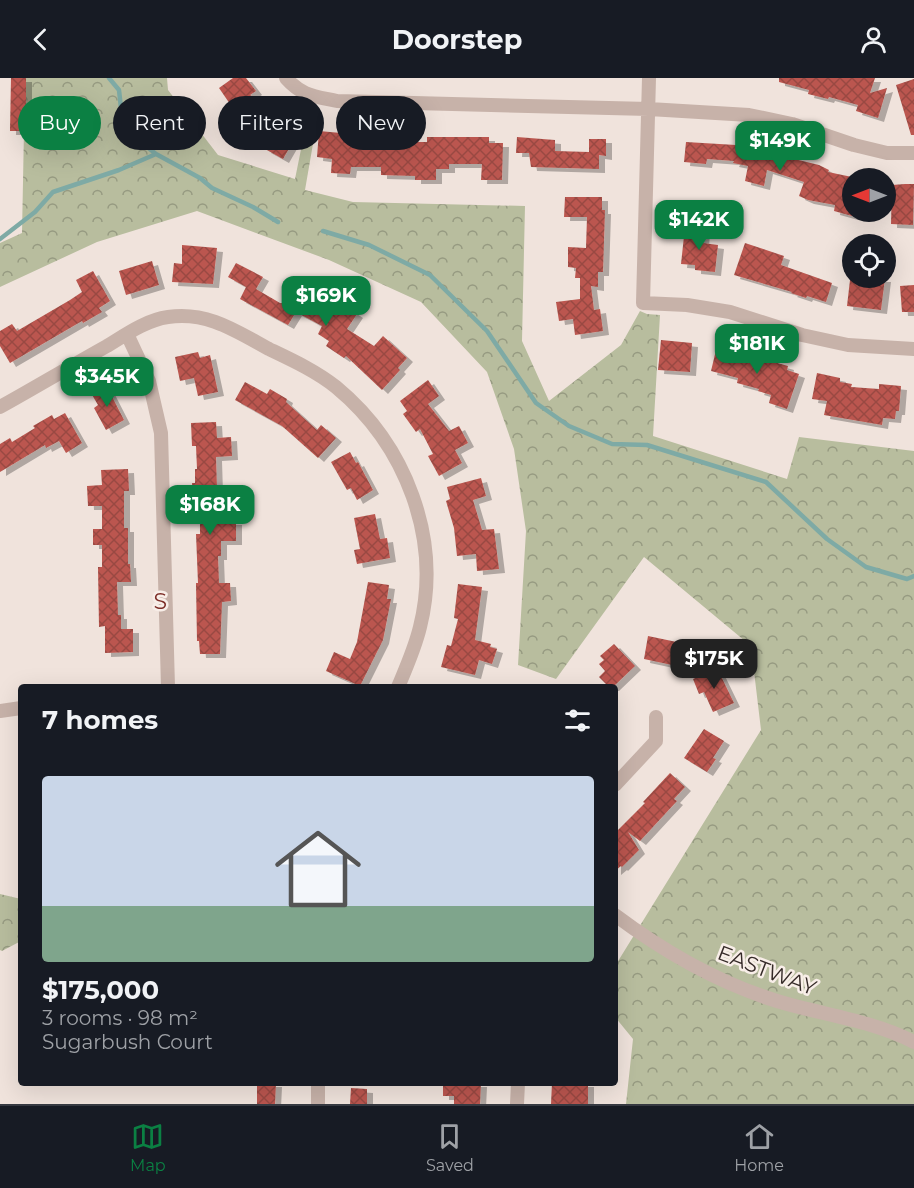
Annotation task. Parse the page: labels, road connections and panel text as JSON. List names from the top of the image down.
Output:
{
  "streets": {
    "street": ["EASTWAY"]
  },
  "districts": ["S"],
  "north": "left",
  "page": {
    "header": "Doorstep",
    "chip": [
      "Buy",
      "Rent",
      "Filters",
      "New"
    ],
    "price": [
      "$149K",
      "$142K",
      "$169K",
      "$181K",
      "$345K",
      "$168K",
      "$175K"
    ],
    "heading": "7 homes",
    "list": [
      {
        "name": "$175,000",
        "note": "3 rooms · 98 m² · Sugarbush Court"
      }
    ],
    "tabs": ["Map", "Saved", "Home"]
  }
}
